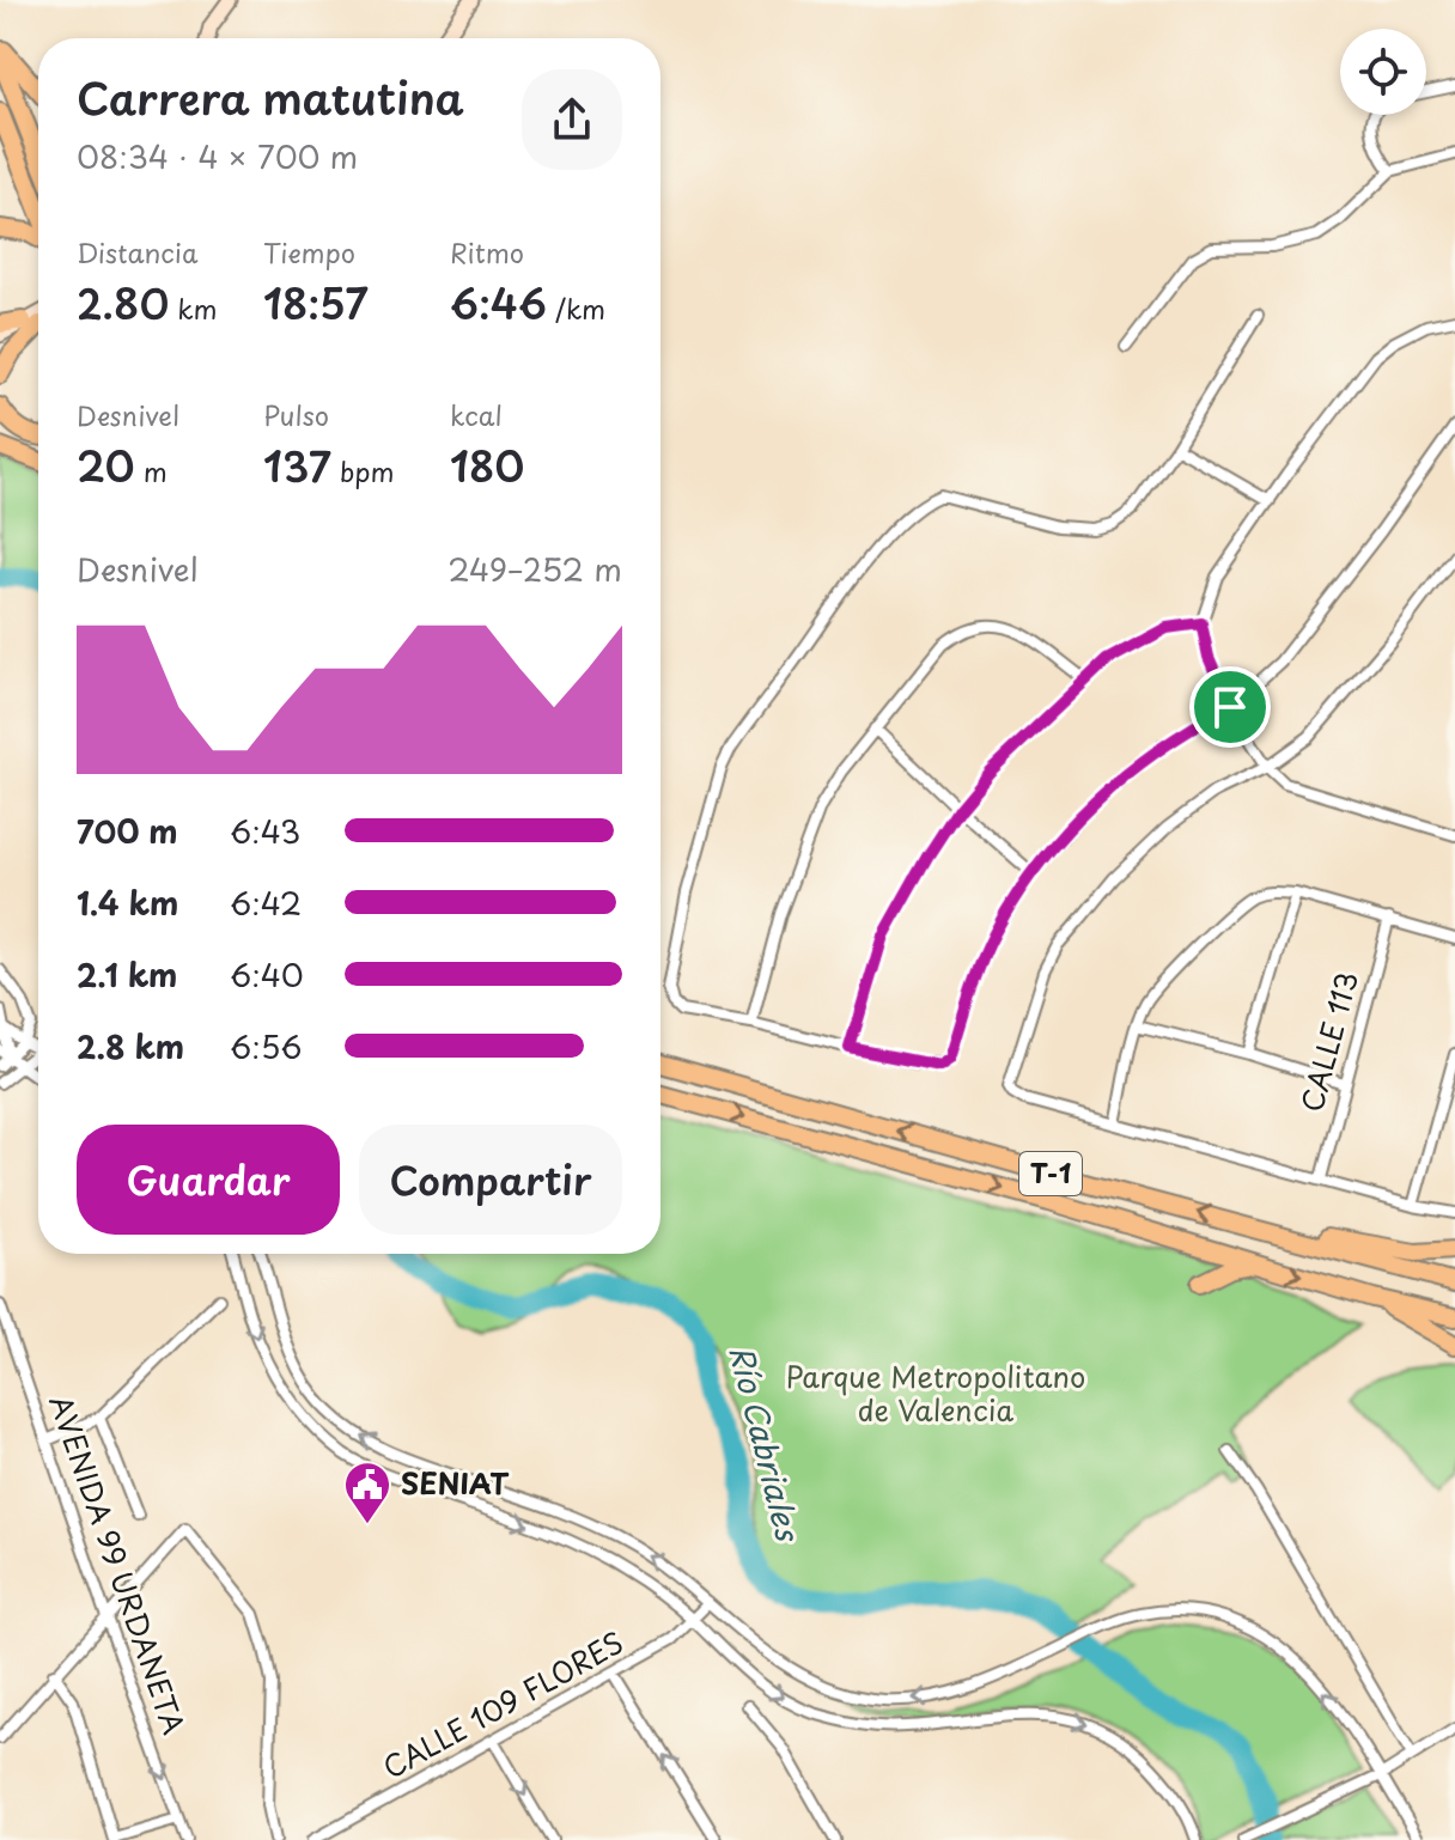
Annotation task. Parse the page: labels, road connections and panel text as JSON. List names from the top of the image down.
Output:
{
  "streets": {
    "highway": ["T-1"],
    "street": ["CALLE 113", "AVENIDA 99 URDANETA", "CALLE 109 FLORES"]
  },
  "water": ["Río Cabriales"],
  "parks": ["Parque Metropolitano de Valencia"],
  "places": {
    "public building": ["SENIAT"]
  },
  "page": {
    "heading": ["Carrera matutina", "08:34 · 4 × 700 m"],
    "stats": [
      ["Distancia", "2.80 km"],
      ["Tiempo", "18:57"],
      ["Ritmo", "6:46 /km"],
      ["Desnivel", "20 m"],
      ["Pulso", "137 bpm"],
      ["kcal", "180"]
    ],
    "chart": ["Desnivel", "249–252 m"],
    "list": [
      {
        "name": "700 m",
        "note": "6:43"
      },
      {
        "name": "1.4 km",
        "note": "6:42"
      },
      {
        "name": "2.1 km",
        "note": "6:40"
      },
      {
        "name": "2.8 km",
        "note": "6:56"
      }
    ],
    "buttons": ["Guardar", "Compartir"]
  }
}
